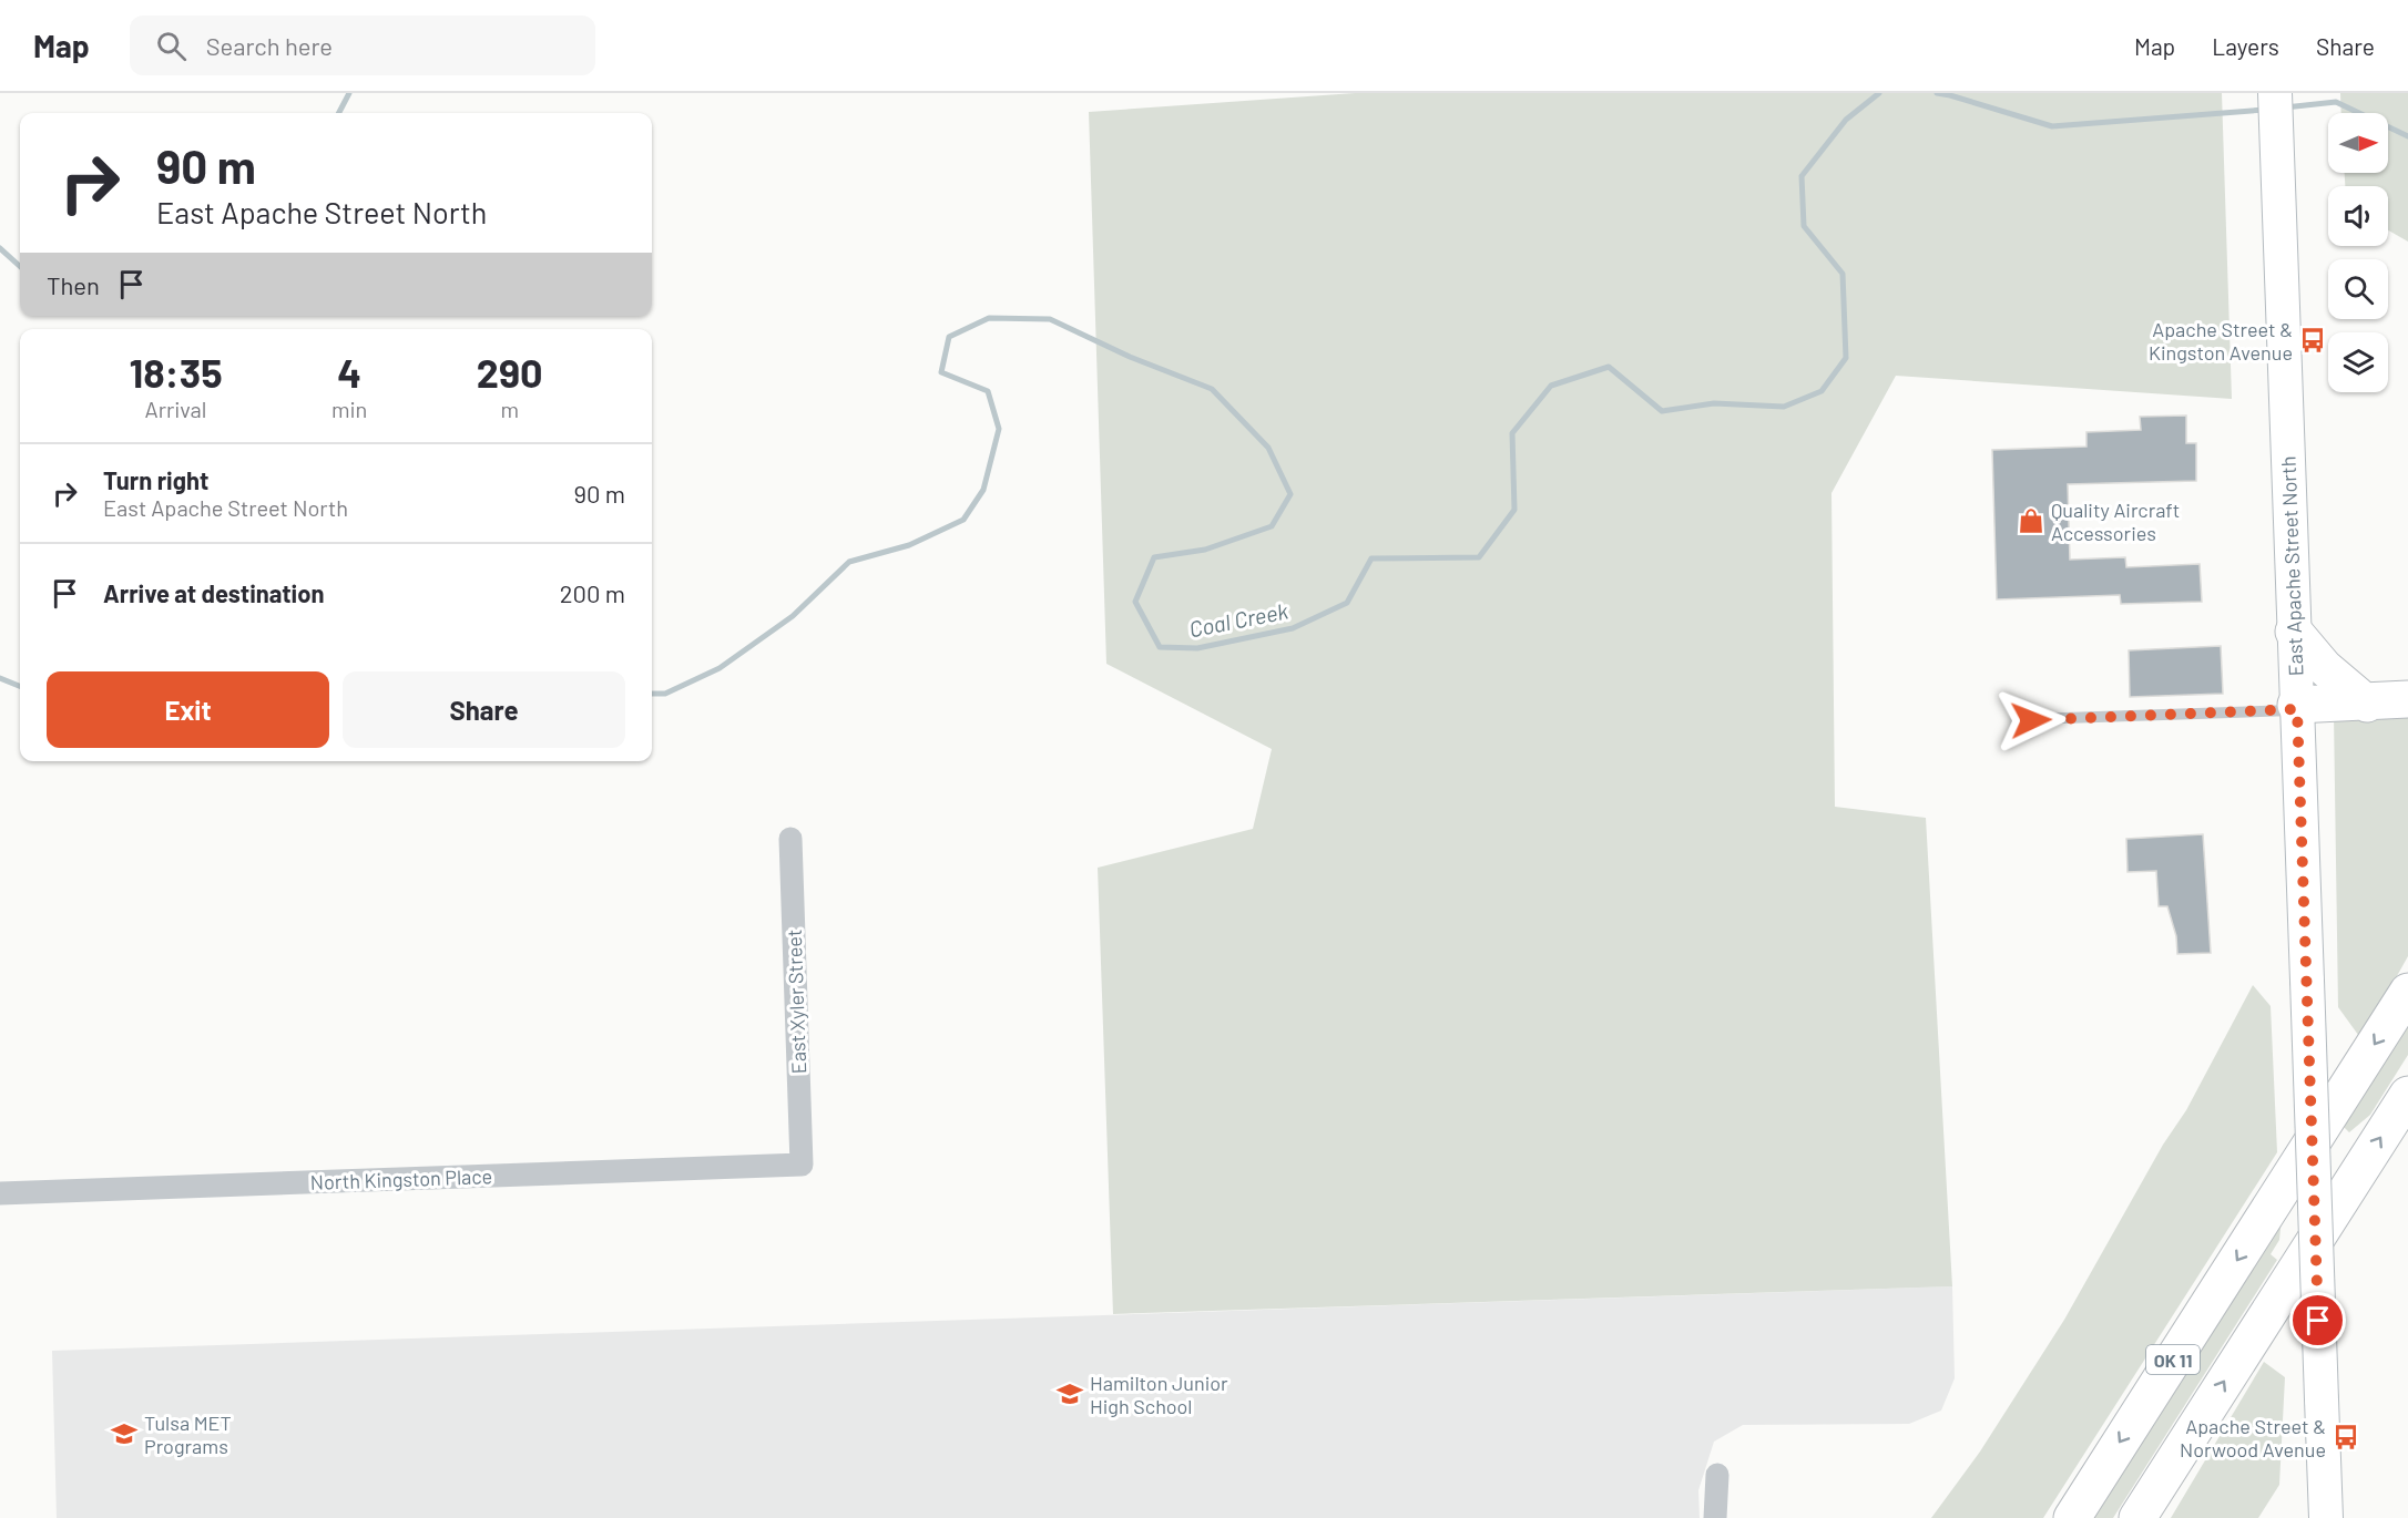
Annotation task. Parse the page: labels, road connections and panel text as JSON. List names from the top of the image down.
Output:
{
  "streets": {
    "highway": ["OK 11"],
    "main road": ["East Apache Street North"],
    "street": ["East Xyler Street", "North Kingston Place"]
  },
  "crossings": [
    ["East Xyler Street", "North Kingston Place"]
  ],
  "water": ["Coal Creek"],
  "places": {
    "bus stop": ["Apache Street & Kingston Avenue", "Apache Street & Norwood Avenue"],
    "shop": ["Quality Aircraft Accessories"],
    "school or university": ["Hamilton Junior High School", "Tulsa MET Programs"]
  },
  "north": "right",
  "page": {
    "header": "Map",
    "search": "Search here",
    "nav": ["Map", "Layers", "Share"],
    "turn": ["90 m", "East Apache Street North"],
    "then": "Then",
    "eta": [
      "18:35",
      "Arrival",
      "4",
      "min",
      "290",
      "m"
    ],
    "list": [
      {
        "name": "Turn right",
        "note": "East Apache Street North",
        "value": "90 m"
      },
      {
        "name": "Arrive at destination",
        "value": "200 m"
      }
    ],
    "buttons": ["Exit", "Share"]
  }
}
